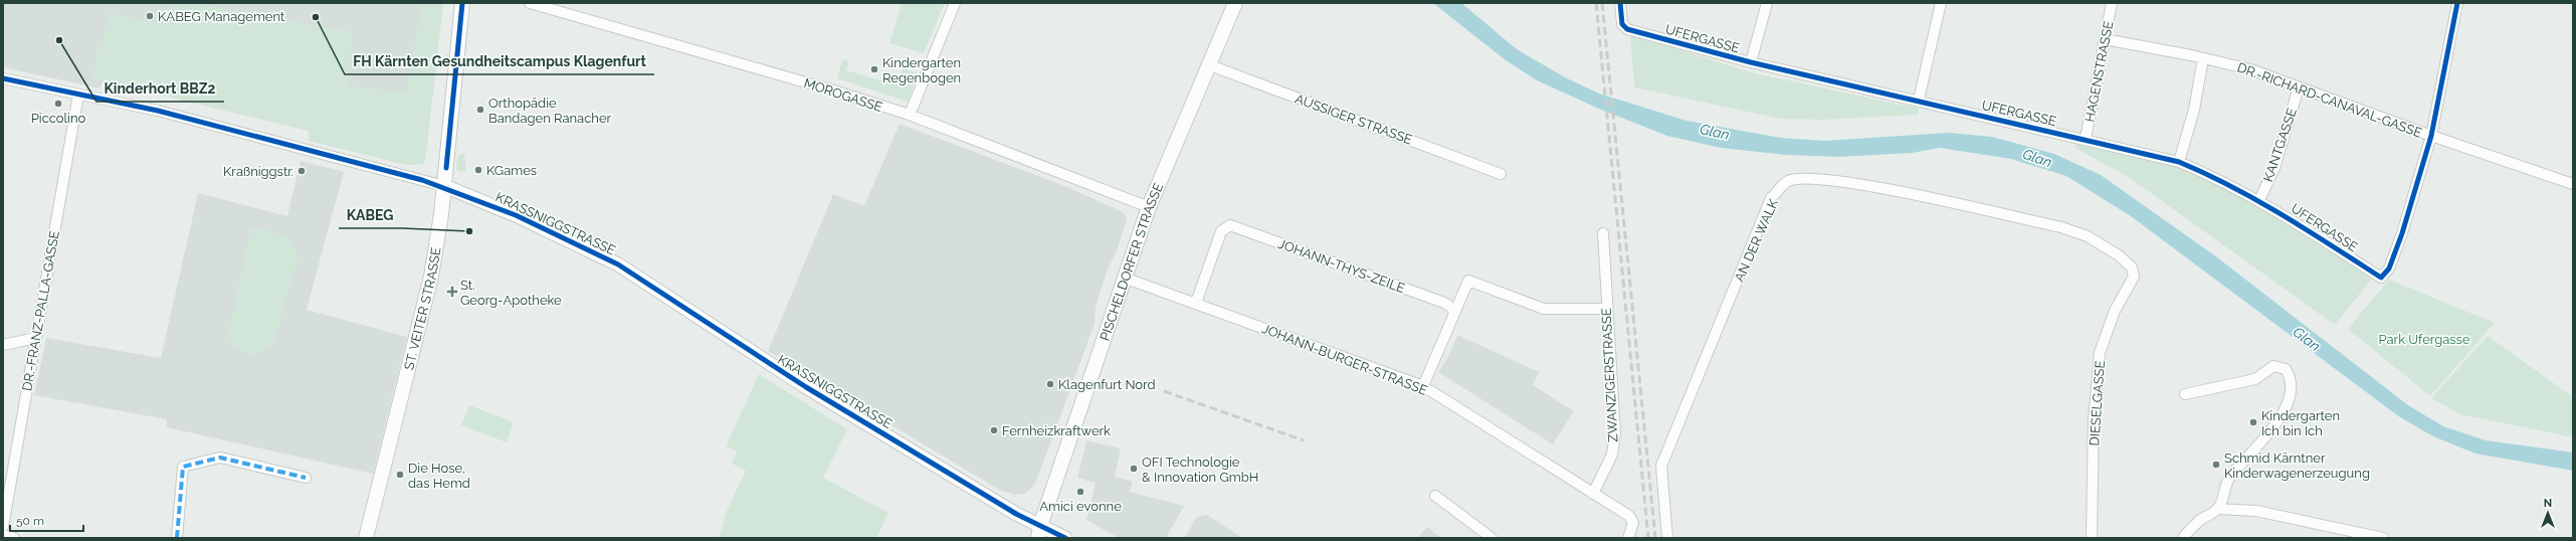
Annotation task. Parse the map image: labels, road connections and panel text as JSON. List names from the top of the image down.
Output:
{
  "streets": {
    "main road": ["PISCHELDORFER STRASSE", "ST. VEITER STRASSE"],
    "street": [
      "UFERGASSE",
      "HAGENSTRASSE",
      "MOROGASSE",
      "DR.-RICHARD-CANAVAL-GASSE",
      "AUSSIGER STRASSE",
      "KANTGASSE",
      "KRASSNIGGSTRASSE",
      "AN DER WALK",
      "JOHANN-THYS-ZEILE",
      "DR.-FRANZ-PALLA-GASSE",
      "JOHANN-BURGER-STRASSE",
      "ZWANZIGERSTRASSE",
      "DIESELGASSE"
    ]
  },
  "crossings": [
    ["UFERGASSE", "HAGENSTRASSE"],
    ["UFERGASSE", "DR.-RICHARD-CANAVAL-GASSE"],
    ["UFERGASSE", "KANTGASSE"],
    ["HAGENSTRASSE", "DR.-RICHARD-CANAVAL-GASSE"],
    ["MOROGASSE", "PISCHELDORFER STRASSE"],
    ["DR.-RICHARD-CANAVAL-GASSE", "KANTGASSE"],
    ["AUSSIGER STRASSE", "PISCHELDORFER STRASSE"],
    ["KRASSNIGGSTRASSE", "PISCHELDORFER STRASSE"],
    ["KRASSNIGGSTRASSE", "ST. VEITER STRASSE"],
    ["KRASSNIGGSTRASSE", "DR.-FRANZ-PALLA-GASSE"],
    ["AN DER WALK", "DIESELGASSE"],
    ["PISCHELDORFER STRASSE", "JOHANN-BURGER-STRASSE"],
    ["JOHANN-THYS-ZEILE", "JOHANN-BURGER-STRASSE"],
    ["JOHANN-BURGER-STRASSE", "ZWANZIGERSTRASSE"]
  ],
  "water": ["Glan"],
  "parks": ["Park Ufergasse"],
  "places": {
    "other": [
      "KABEG Management",
      "FH Kärnten Gesundheitscampus Klagenfurt",
      "Kinderhort BBZ2",
      "Kindergarten Regenbogen",
      "Piccolino",
      "Orthopädie Bandagen Ranacher",
      "KGames",
      "Kraßniggstr.",
      "KABEG",
      "Klagenfurt Nord",
      "Kindergarten Ich bin Ich",
      "Fernheizkraftwerk",
      "Schmid Kärntner Kinderwagenerzeugung",
      "OFI Technologie & Innovation GmbH",
      "Die Hose, das Hemd",
      "Amici evonne"
    ],
    "health": ["St. Georg-Apotheke"]
  },
  "scale_bar": "50 m",
  "north": "top"
}
